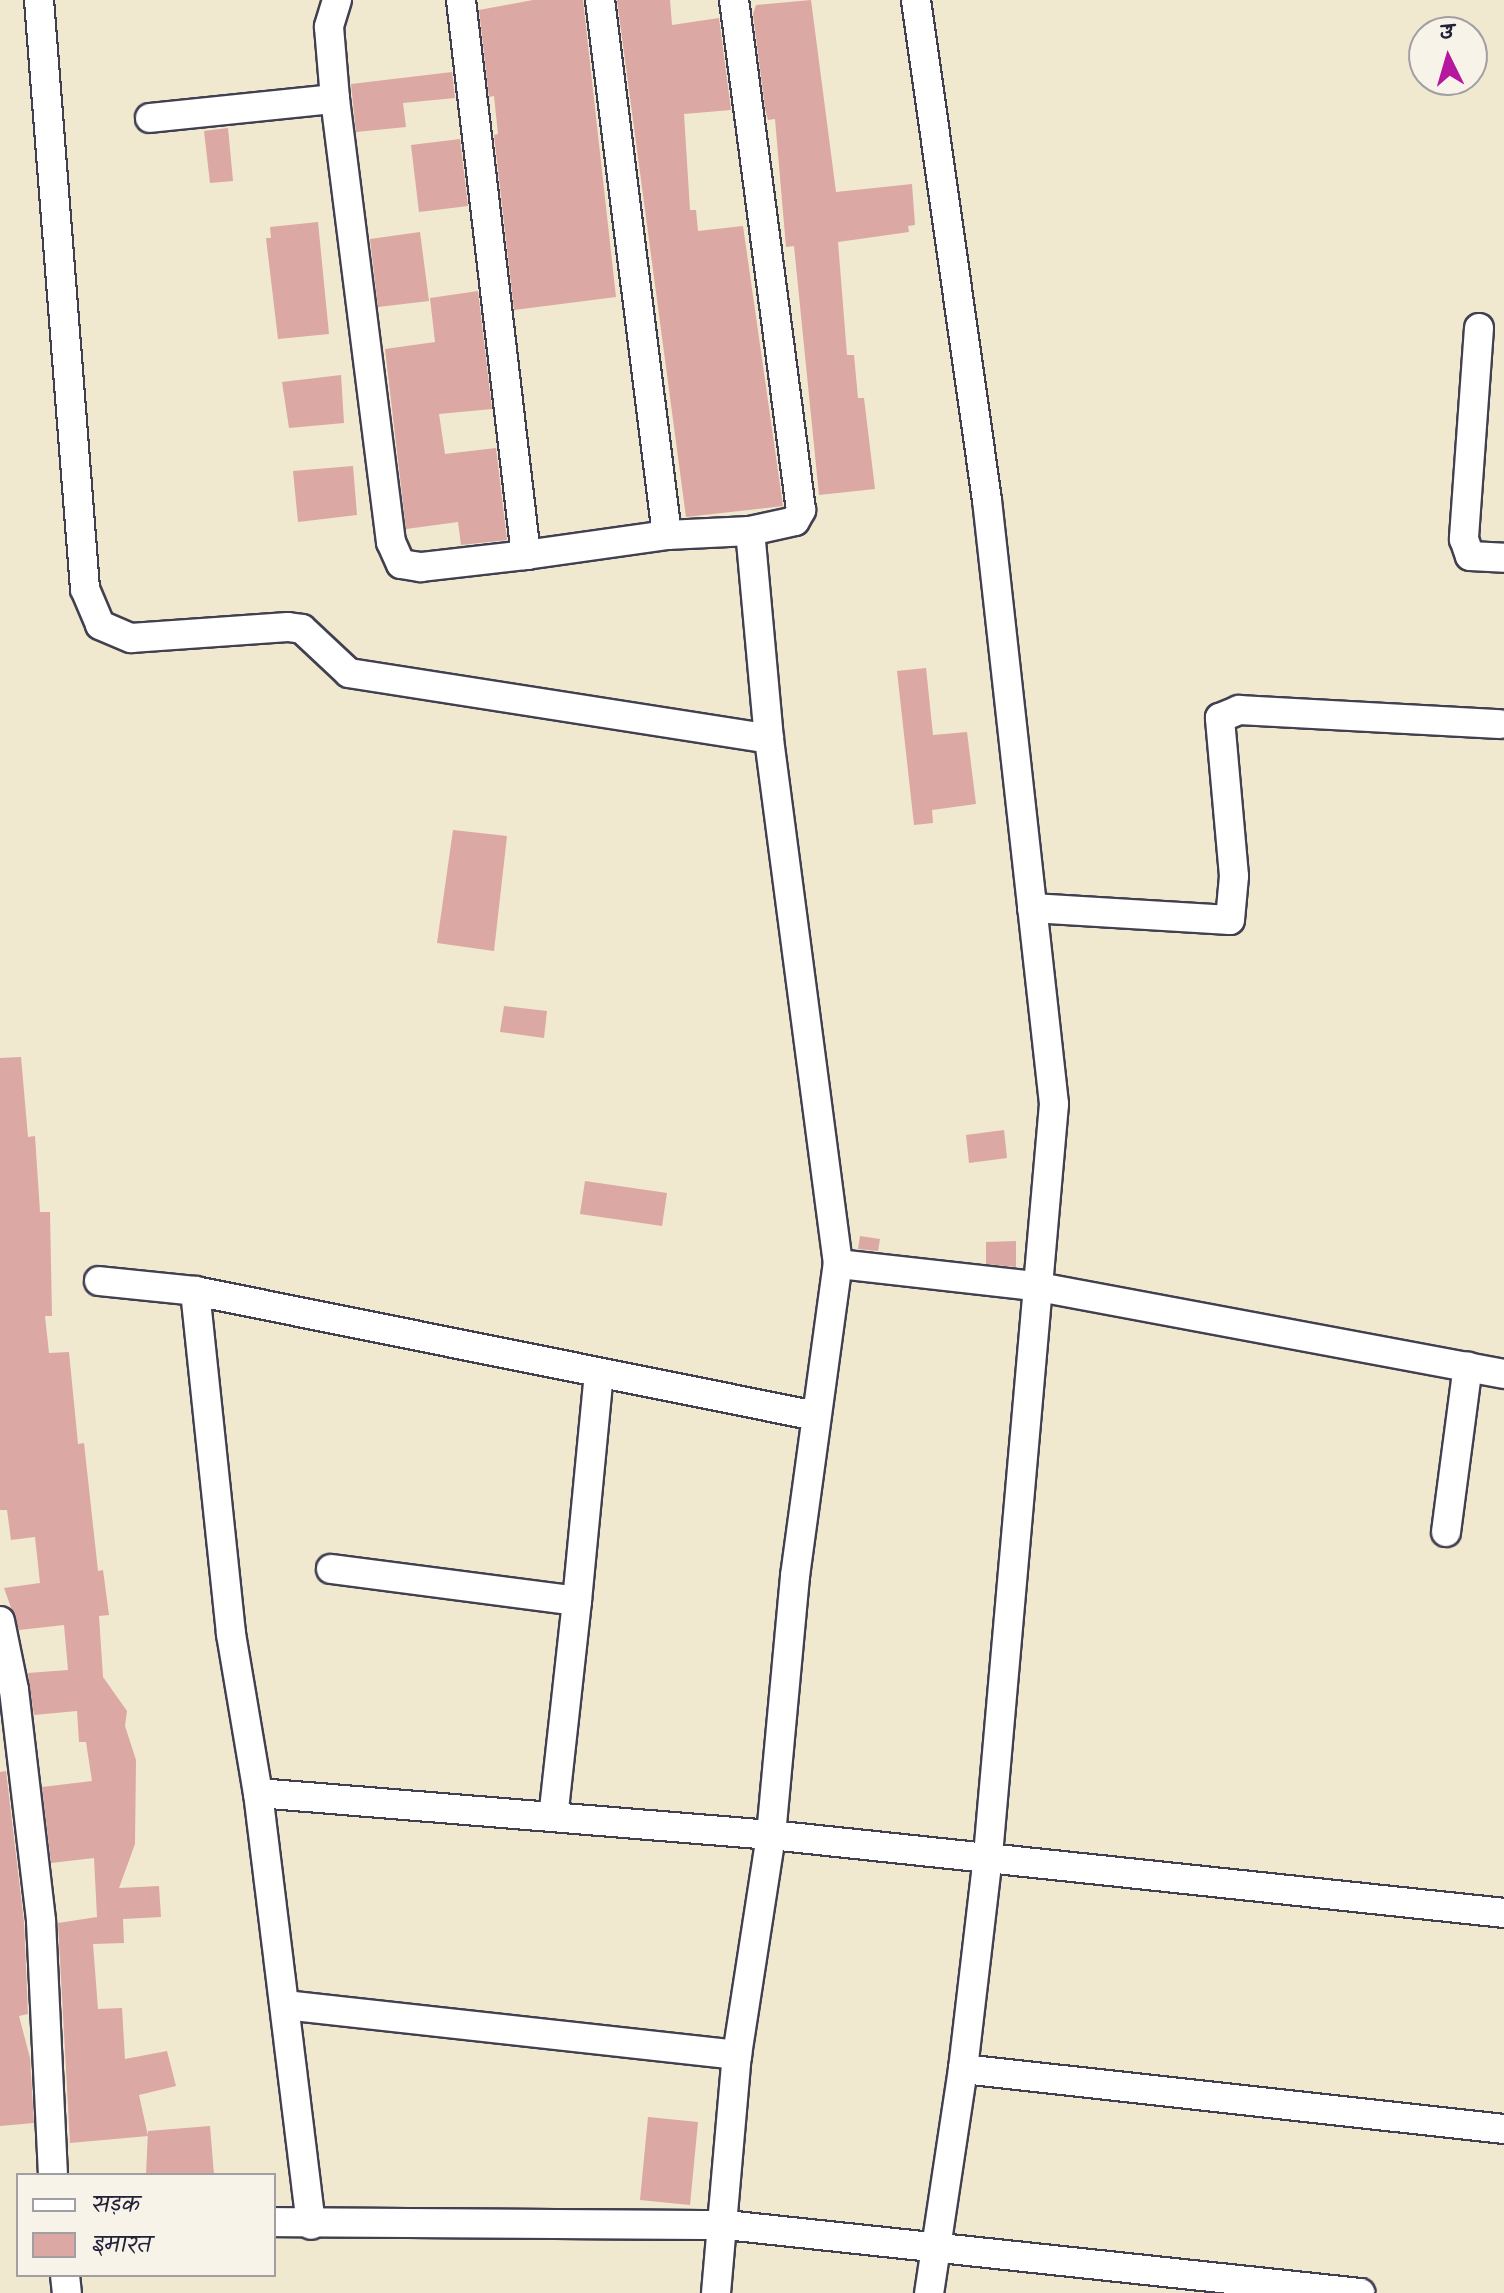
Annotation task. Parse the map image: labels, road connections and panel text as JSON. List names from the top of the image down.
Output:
{
  "legend": ["सड़क", "इमारत"],
  "north": "top"
}
